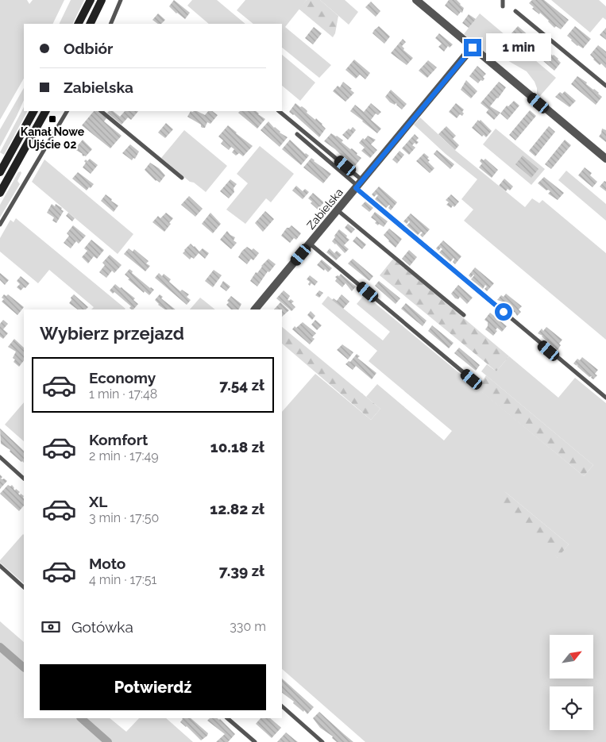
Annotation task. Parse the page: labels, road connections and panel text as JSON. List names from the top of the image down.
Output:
{
  "streets": {
    "street": ["Zabielska"]
  },
  "places": {
    "transit": ["Kanał Nowe Ujście 02"]
  },
  "north": "top right",
  "page": {
    "banner": ["Odbiór", "Zabielska"],
    "bubble": "1 min",
    "heading": "Wybierz przejazd",
    "list": [
      {
        "name": "Economy",
        "note": "1 min · 17:48",
        "value": "7.54 zł"
      },
      {
        "name": "Komfort",
        "note": "2 min · 17:49",
        "value": "10.18 zł"
      },
      {
        "name": "XL",
        "note": "3 min · 17:50",
        "value": "12.82 zł"
      },
      {
        "name": "Moto",
        "note": "4 min · 17:51",
        "value": "7.39 zł"
      }
    ],
    "pay": ["Gotówka", "330 m"],
    "buttons": "Potwierdź"
  }
}
